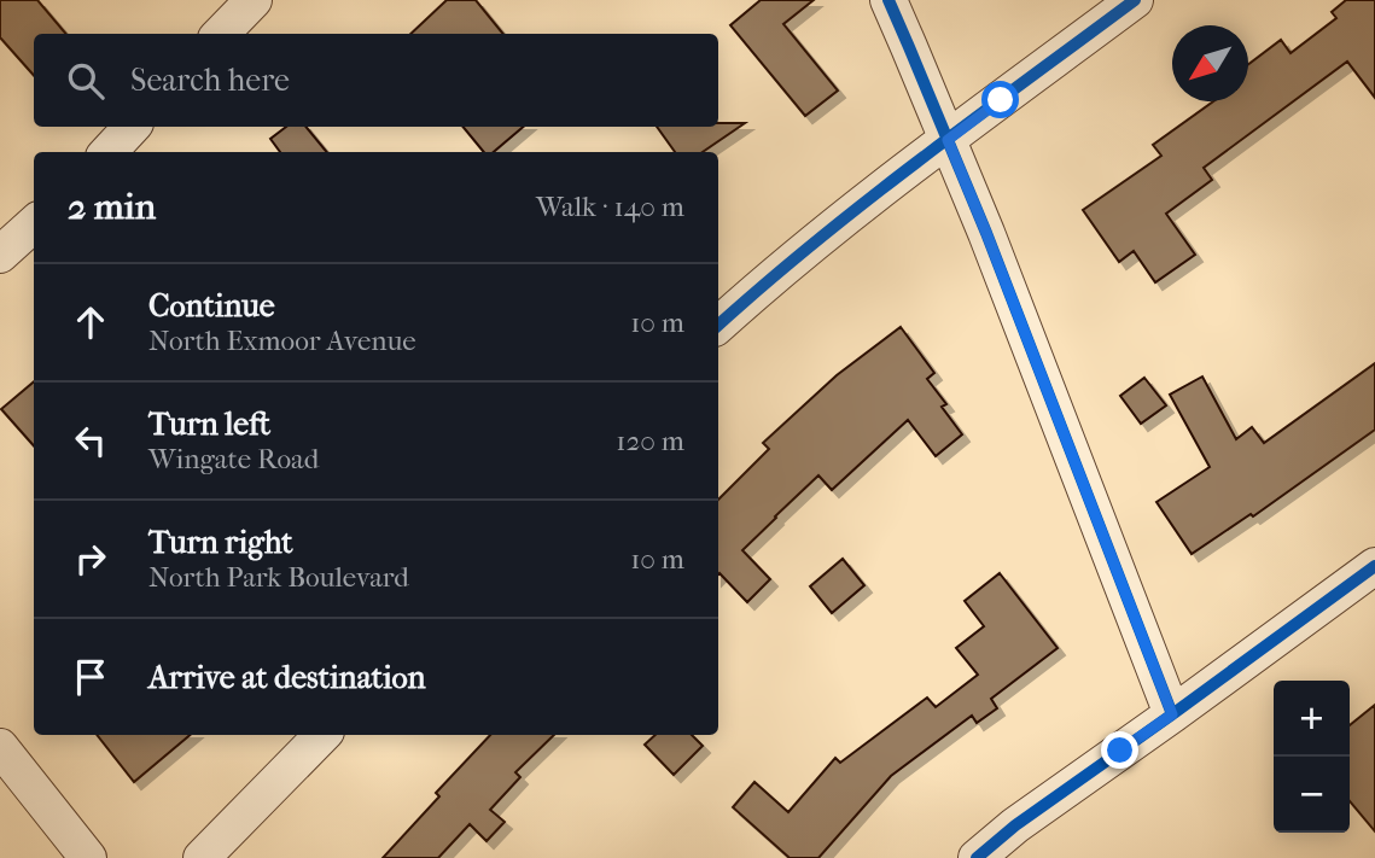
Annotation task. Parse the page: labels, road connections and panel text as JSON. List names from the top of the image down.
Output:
{
  "north": "bottom left",
  "page": {
    "search": "Search here",
    "heading": ["2 min", "Walk · 140 m"],
    "list": [
      ["Continue", "North Exmoor Avenue", "10 m"],
      ["Turn left", "Wingate Road", "120 m"],
      ["Turn right", "North Park Boulevard", "10 m"],
      "Arrive at destination"
    ],
    "map_buttons": ["+", "−"]
  }
}
